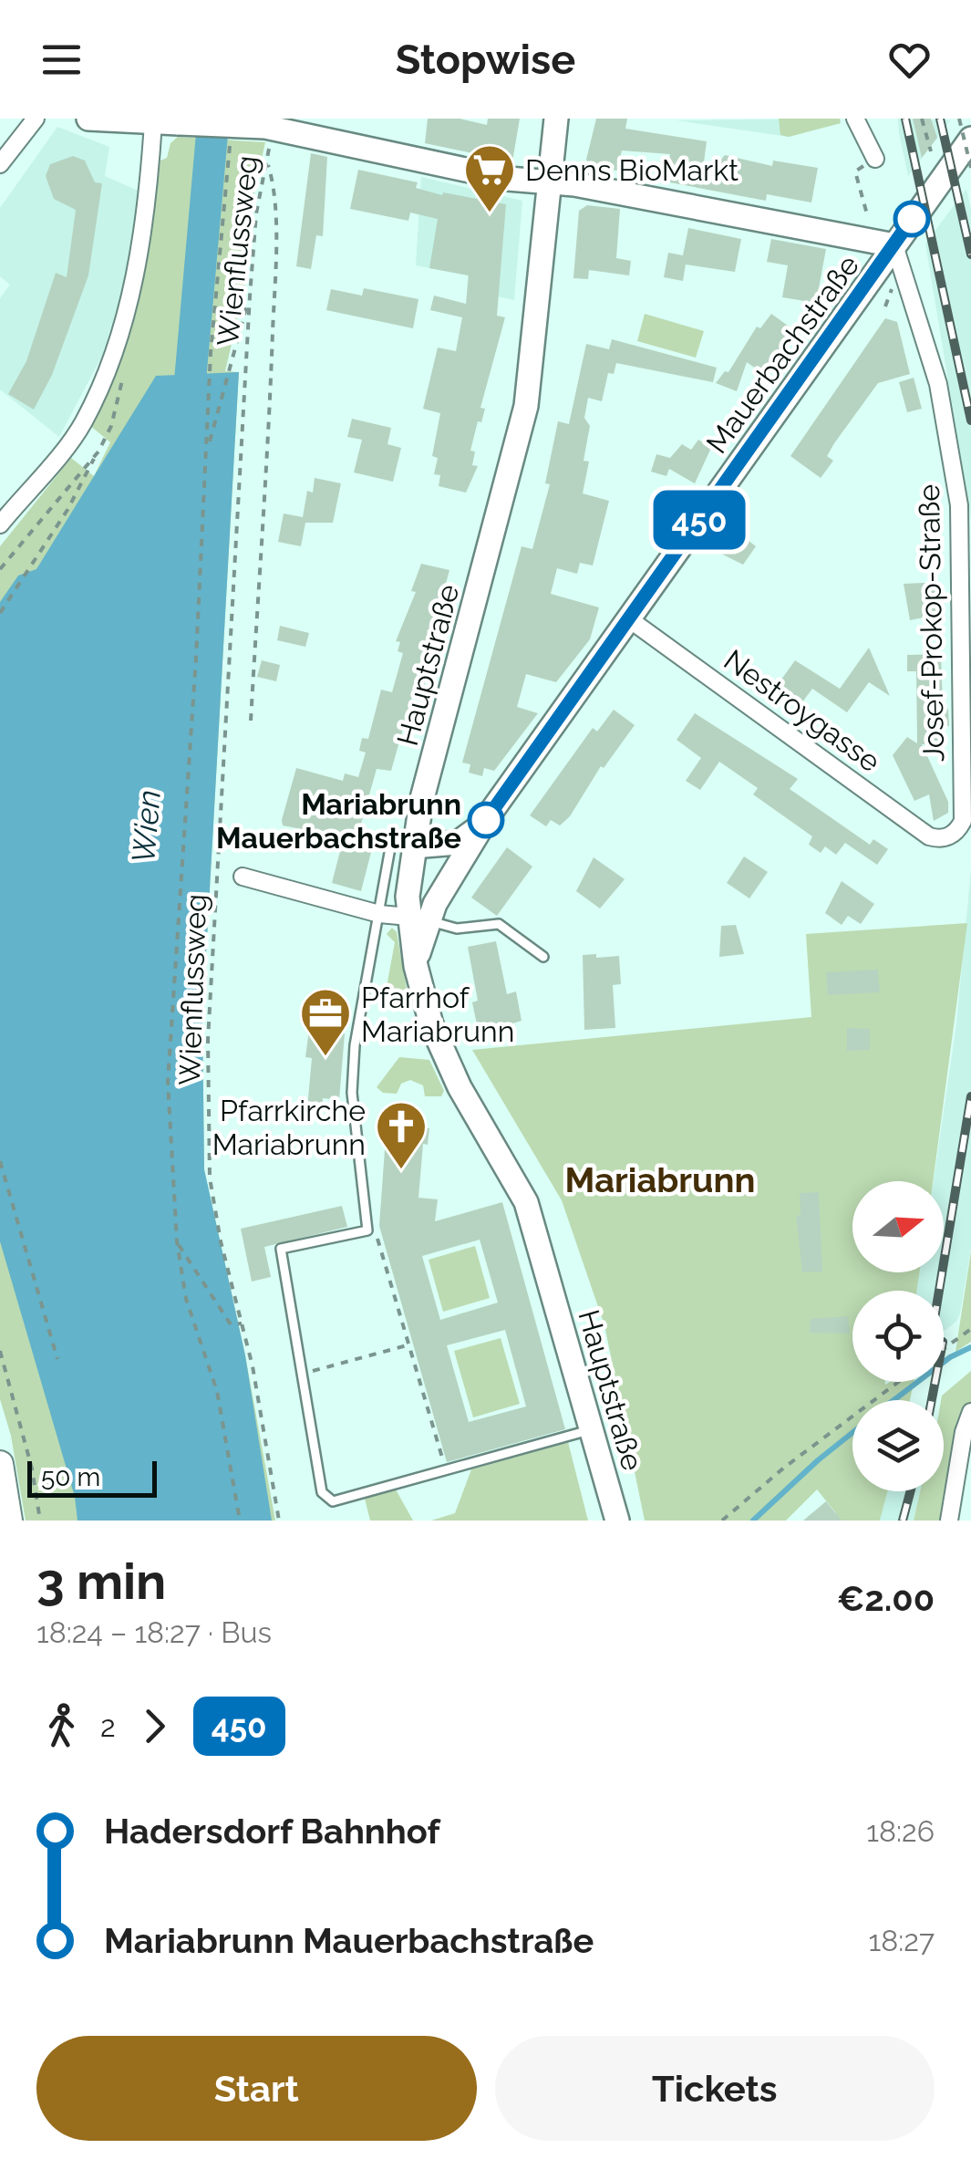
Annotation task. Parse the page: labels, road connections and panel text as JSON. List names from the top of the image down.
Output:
{
  "streets": {
    "main road": ["Mauerbachstraße", "Hauptstraße"],
    "street": ["Josef-Prokop-Straße", "Nestroygasse"],
    "path": ["Wienflussweg"]
  },
  "crossings": [
    ["Mauerbachstraße", "Josef-Prokop-Straße"],
    ["Mauerbachstraße", "Hauptstraße"],
    ["Mauerbachstraße", "Nestroygasse"],
    ["Josef-Prokop-Straße", "Nestroygasse"]
  ],
  "districts": ["Mariabrunn"],
  "water": ["Wien"],
  "places": {
    "supermarket": ["Denns BioMarkt"],
    "other": ["Mariabrunn Mauerbachstraße"],
    "office": ["Pfarrhof Mariabrunn"],
    "church": ["Pfarrkirche Mariabrunn"]
  },
  "lines": ["bus line 450"],
  "scale_bar": "50 m",
  "north": "right",
  "page": {
    "header": "Stopwise",
    "on_map": "450",
    "scale": "50 m",
    "heading": ["3 min", "18:24 – 18:27 · Bus", "€2.00"],
    "legs": ["2", "450"],
    "list": [
      {
        "name": "Hadersdorf Bahnhof",
        "value": "18:26"
      },
      {
        "name": "Mariabrunn Mauerbachstraße",
        "value": "18:27"
      }
    ],
    "buttons": ["Start", "Tickets"]
  }
}
